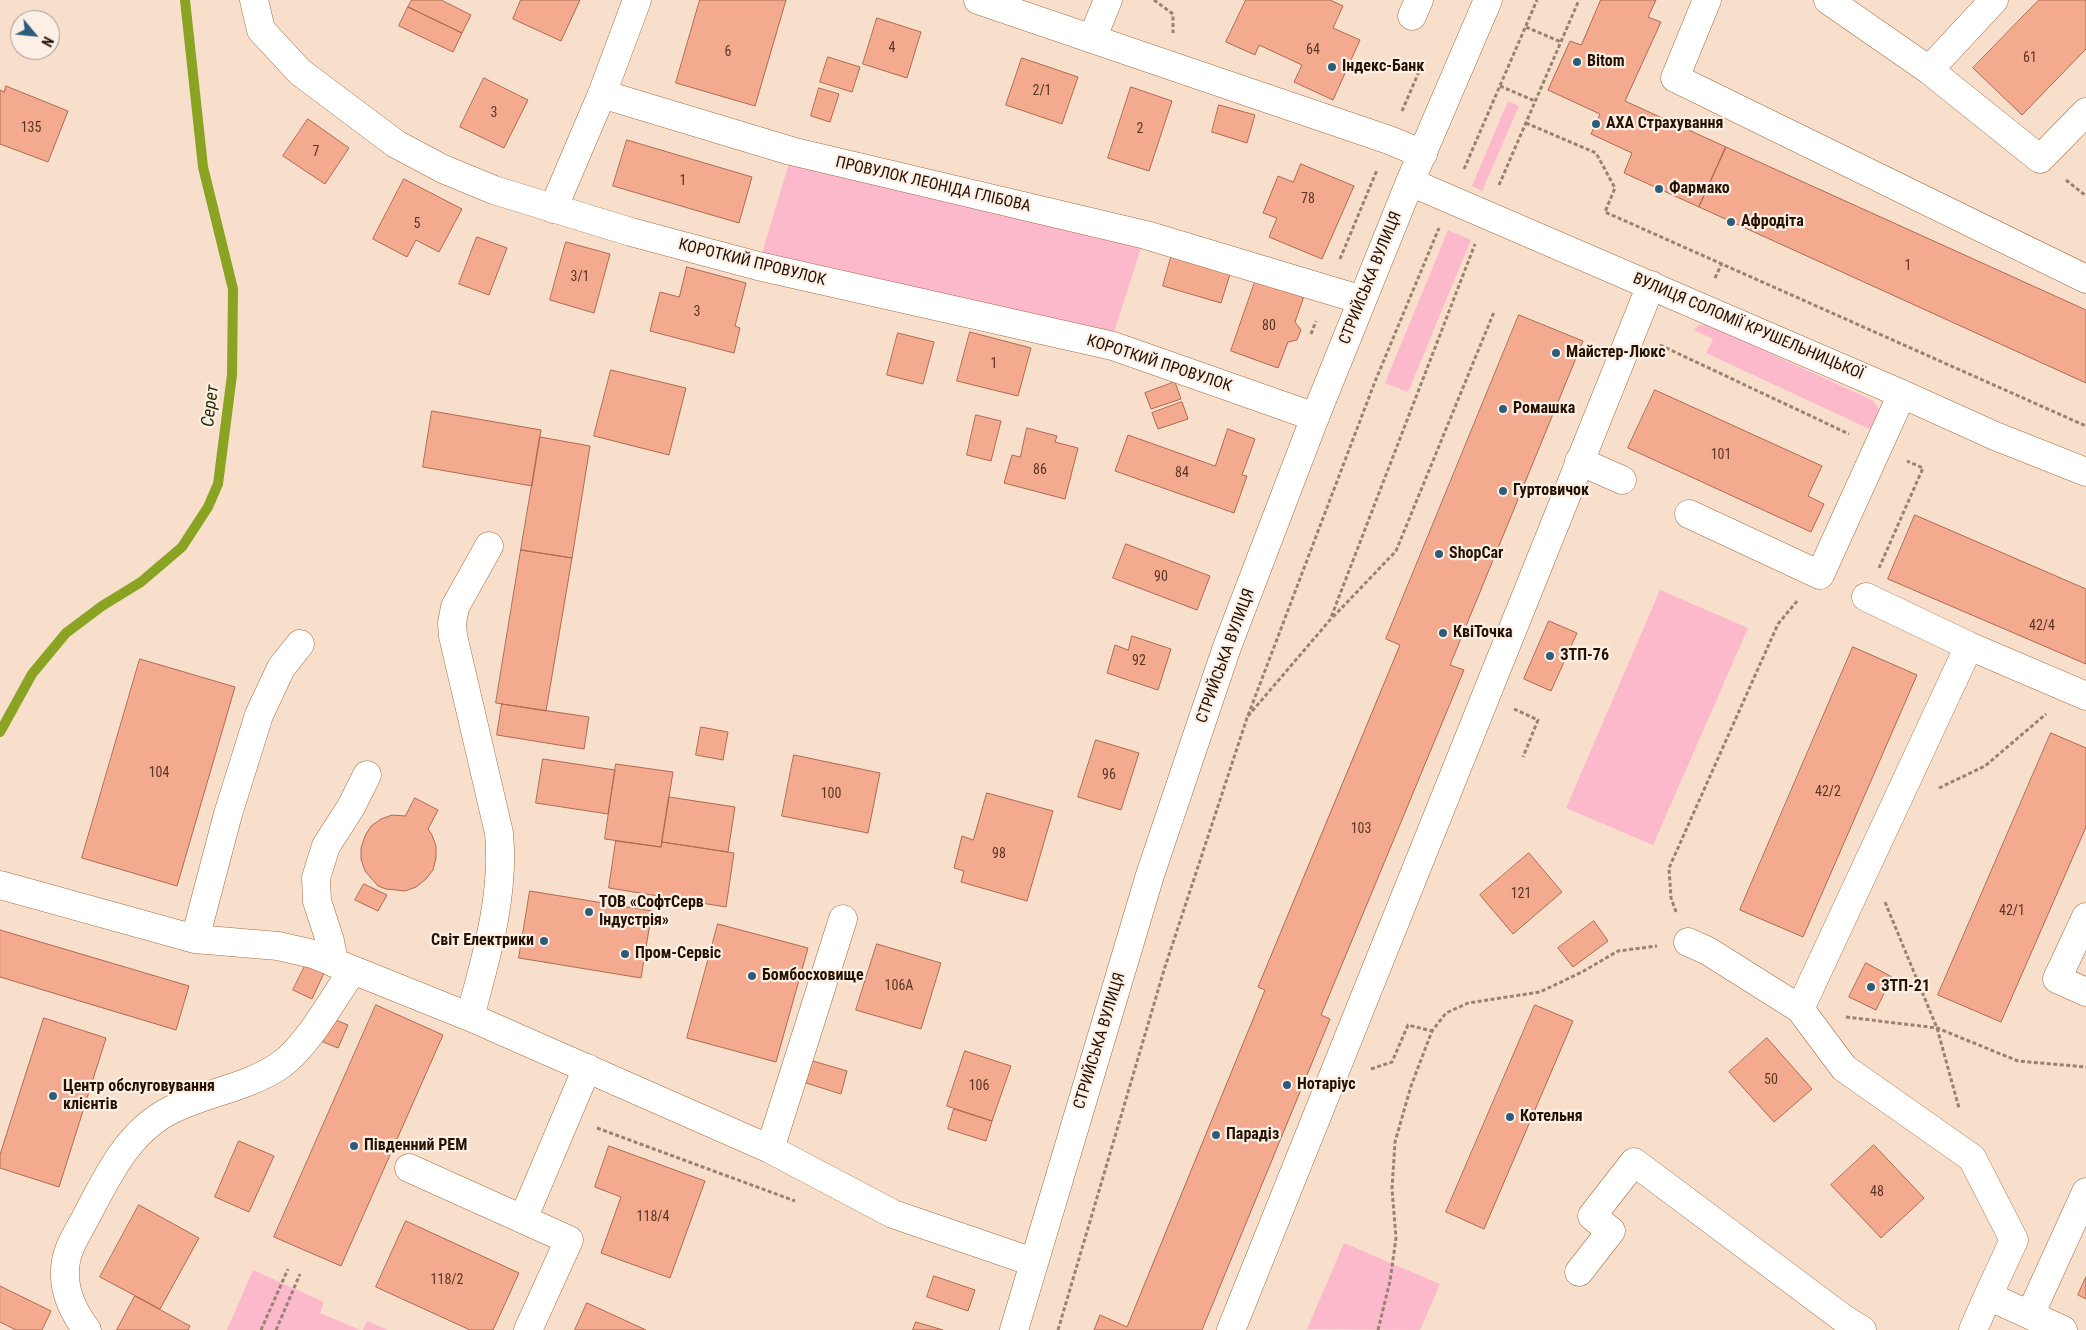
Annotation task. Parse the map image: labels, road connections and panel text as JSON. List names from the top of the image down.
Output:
{
  "streets": {
    "street": [
      "ПРОВУЛОК ЛЕОНІДА ГЛІБОВА",
      "КОРОТКИЙ ПРОВУЛОК",
      "СТРИЙСЬКА ВУЛИЦЯ",
      "ВУЛИЦЯ СОЛОМІЇ КРУШЕЛЬНИЦЬКОЇ"
    ]
  },
  "crossings": [
    ["ПРОВУЛОК ЛЕОНІДА ГЛІБОВА", "СТРИЙСЬКА ВУЛИЦЯ"],
    ["КОРОТКИЙ ПРОВУЛОК", "СТРИЙСЬКА ВУЛИЦЯ"],
    ["СТРИЙСЬКА ВУЛИЦЯ", "ВУЛИЦЯ СОЛОМІЇ КРУШЕЛЬНИЦЬКОЇ"]
  ],
  "water": ["Серет"],
  "places": [
    "Bitom",
    "Індекс-Банк",
    "АХА Страхування",
    "Фармако",
    "Афродіта",
    "Майстер-Люкс",
    "Ромашка",
    "Гуртовичок",
    "ShopCar",
    "КвіТочка",
    "ЗТП-76",
    "ТОВ «СофтСерв Індустрія»",
    "Світ Електрики",
    "Пром-Сервіс",
    "Бомбосховище",
    "ЗТП-21",
    "Нотаріус",
    "Центр обслуговування клієнтів",
    "Котельня",
    "Парадіз",
    "Південний РЕМ"
  ],
  "house_numbers": [
    "4",
    "64",
    "6",
    "61",
    "2/1",
    "3",
    "135",
    "2",
    "7",
    "1",
    "78",
    "5",
    "1",
    "3/1",
    "3",
    "80",
    "1",
    "101",
    "86",
    "84",
    "90",
    "42/4",
    "92",
    "104",
    "96",
    "42/2",
    "100",
    "103",
    "98",
    "121",
    "42/1",
    "106А",
    "50",
    "106",
    "48",
    "118/4",
    "118/2"
  ],
  "north": "bottom right"
}
